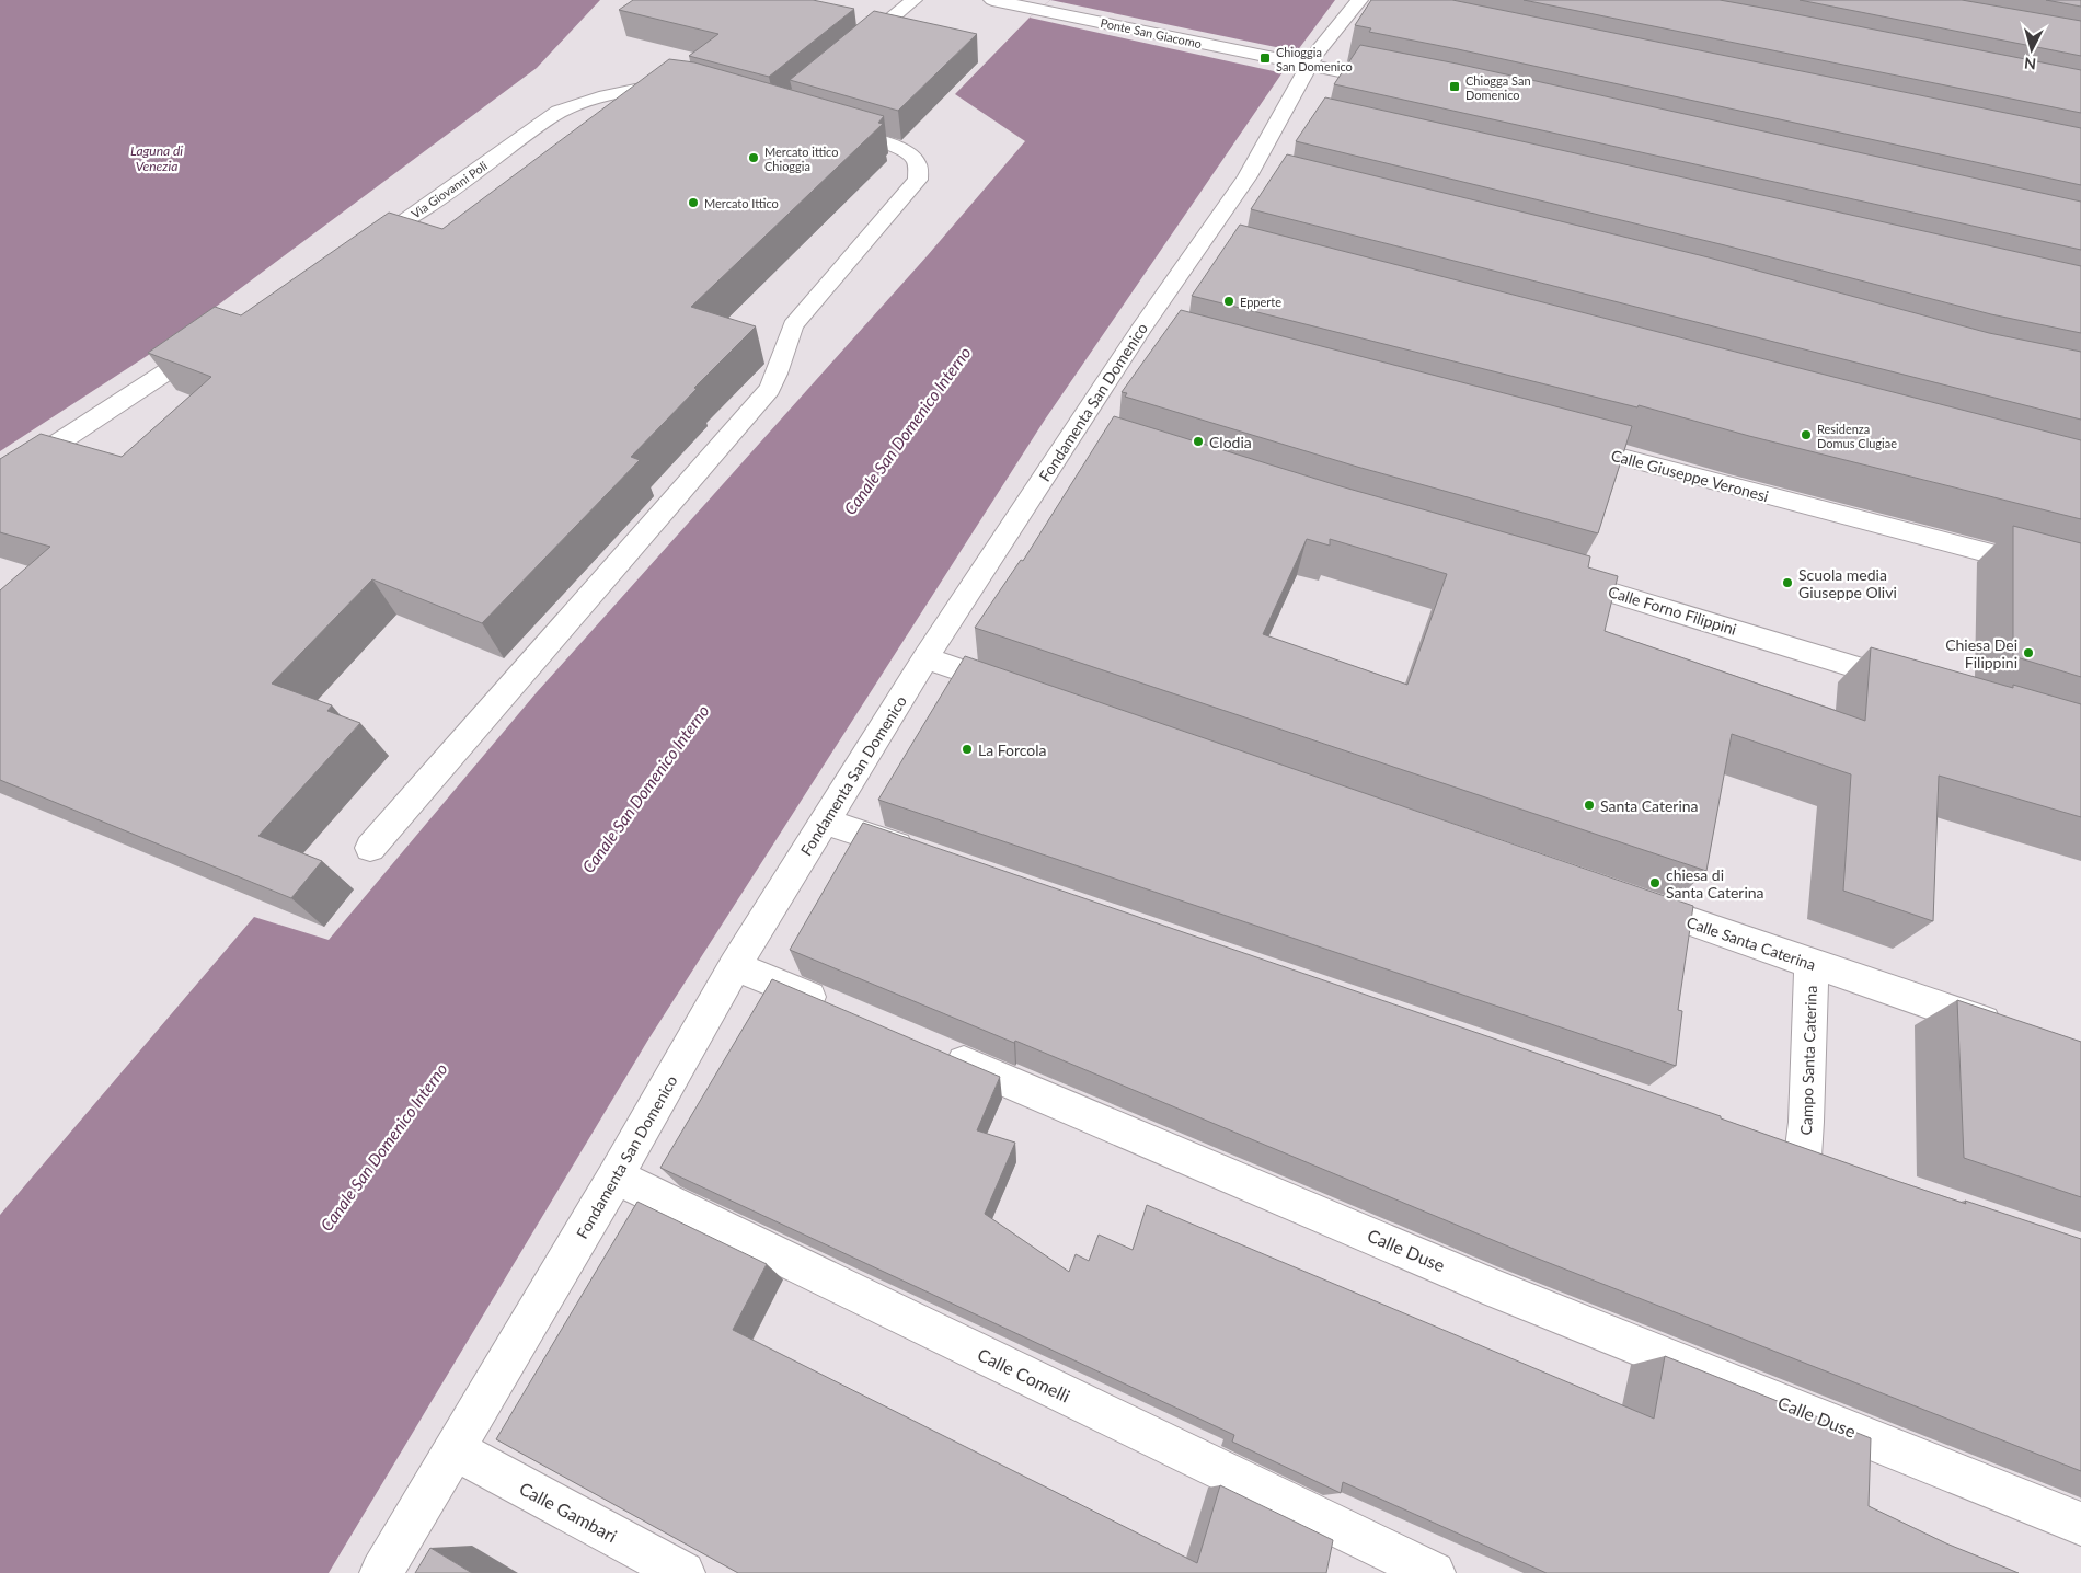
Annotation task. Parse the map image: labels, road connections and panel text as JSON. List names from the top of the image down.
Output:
{
  "streets": {
    "street": [
      "Ponte San Giacomo",
      "Via Giovanni Poli",
      "Fondamenta San Domenico",
      "Calle Giuseppe Veronesi",
      "Calle Forno Filippini",
      "Calle Santa Caterina",
      "Campo Santa Caterina",
      "Calle Duse",
      "Calle Comelli",
      "Calle Gambari"
    ]
  },
  "crossings": [
    ["Ponte San Giacomo", "Fondamenta San Domenico"],
    ["Fondamenta San Domenico", "Calle Comelli"],
    ["Fondamenta San Domenico", "Calle Gambari"],
    ["Calle Santa Caterina", "Campo Santa Caterina"]
  ],
  "water": ["Laguna di Venezia", "Canale San Domenico Interno"],
  "places": {
    "transit": ["Chioggia San Domenico", "Chiogga San Domenico"],
    "other": [
      "Mercato ittico Chioggia",
      "Mercato Ittico",
      "Epperte",
      "Residenza Domus Clugiae",
      "Clodia",
      "Scuola media Giuseppe Olivi",
      "Chiesa Dei Filippini",
      "La Forcola",
      "Santa Caterina",
      "chiesa di Santa Caterina"
    ]
  },
  "north": "bottom"
}
